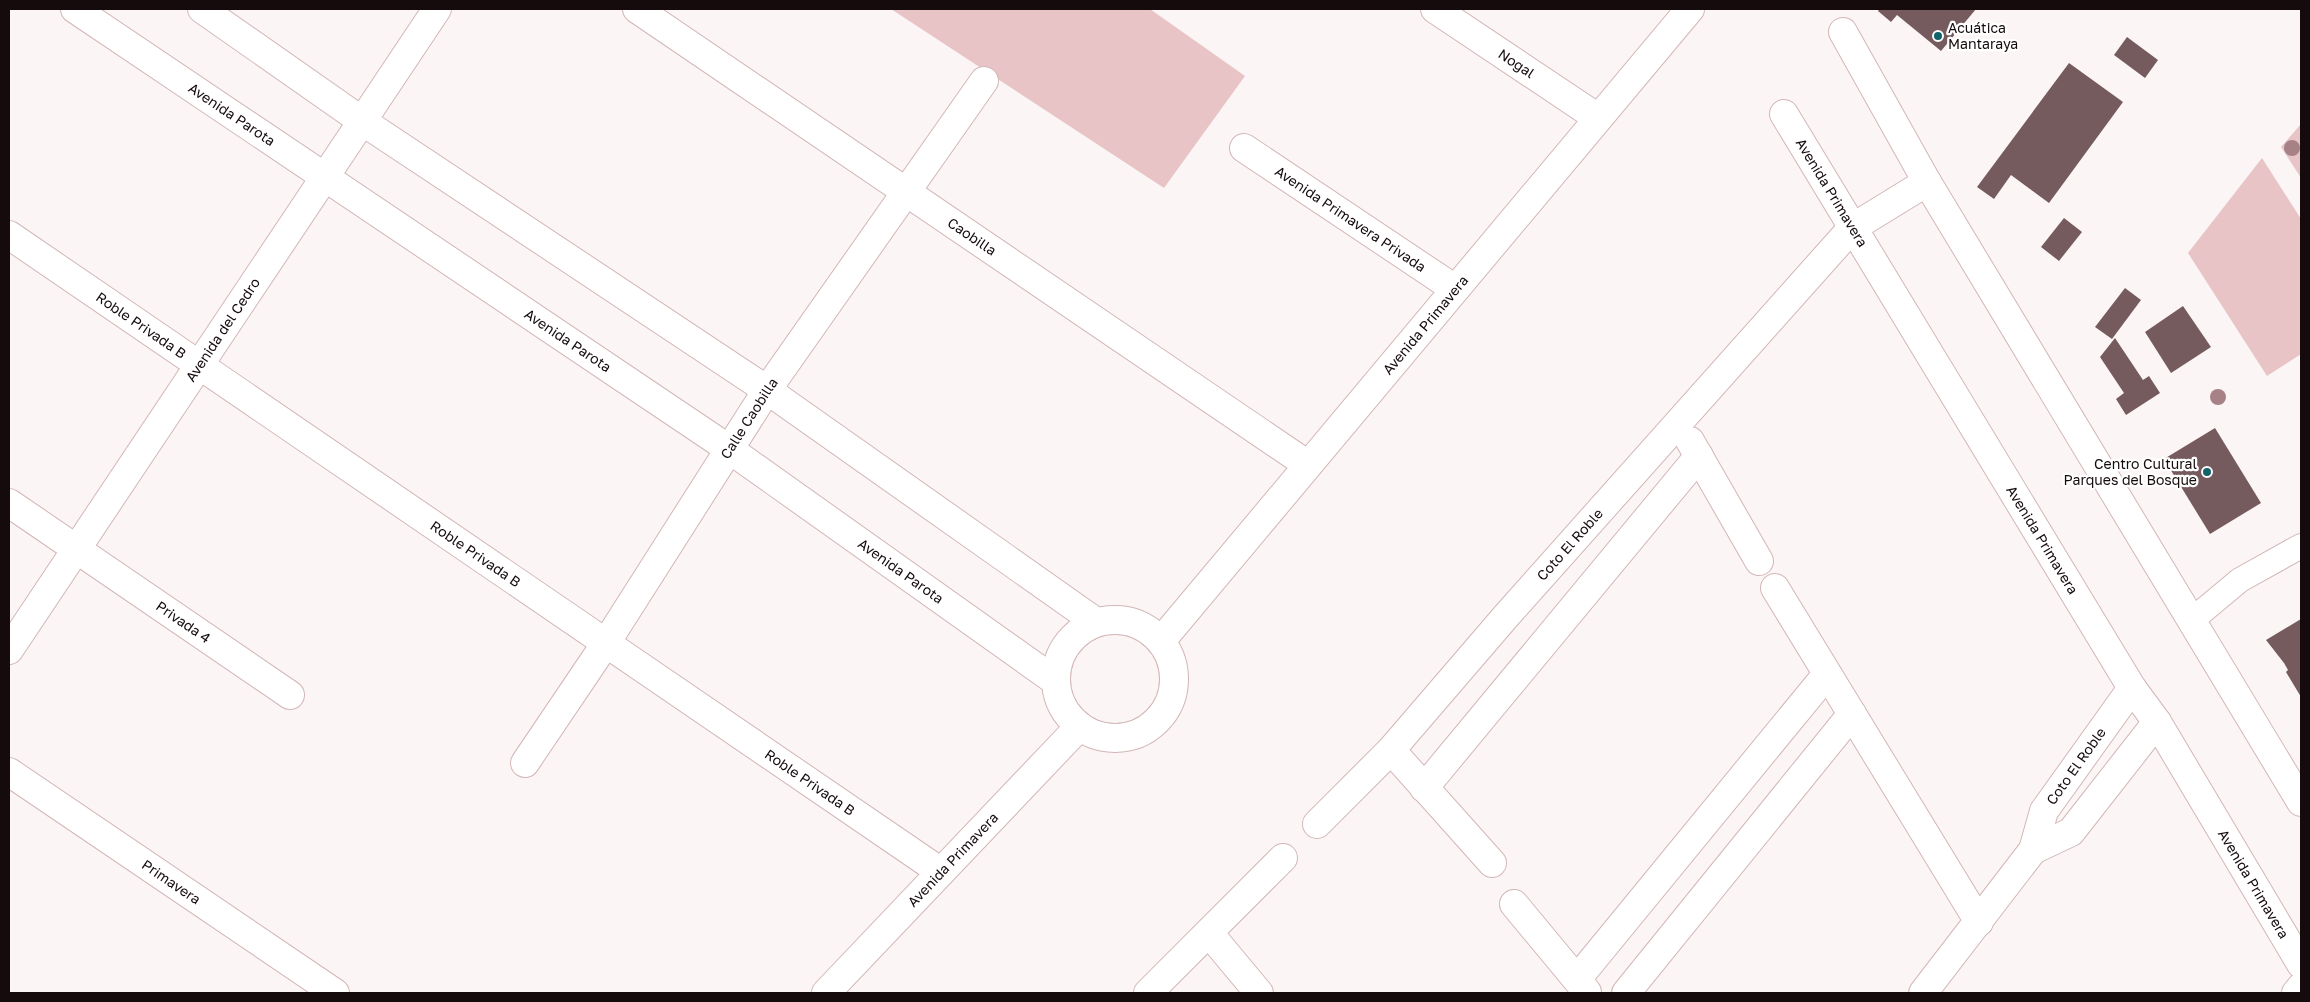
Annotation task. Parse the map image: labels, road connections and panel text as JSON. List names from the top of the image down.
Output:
{
  "streets": {
    "street": [
      "Nogal",
      "Avenida Parota",
      "Avenida Primavera",
      "Avenida Primavera Privada",
      "Caobilla",
      "Roble Privada B",
      "Avenida del Cedro",
      "Calle Caobilla",
      "Coto El Roble",
      "Privada 4",
      "Primavera"
    ]
  },
  "crossings": [
    ["Nogal", "Avenida Primavera"],
    ["Avenida Parota", "Avenida Primavera"],
    ["Avenida Parota", "Avenida del Cedro"],
    ["Avenida Parota", "Calle Caobilla"],
    ["Avenida Primavera", "Avenida Primavera Privada"],
    ["Avenida Primavera", "Caobilla"],
    ["Avenida Primavera", "Roble Privada B"],
    ["Avenida Primavera", "Coto El Roble"],
    ["Caobilla", "Calle Caobilla"],
    ["Roble Privada B", "Avenida del Cedro"],
    ["Roble Privada B", "Calle Caobilla"],
    ["Avenida del Cedro", "Privada 4"]
  ],
  "places": ["Acuática Mantaraya", "Centro Cultural Parques del Bosque"]
}
